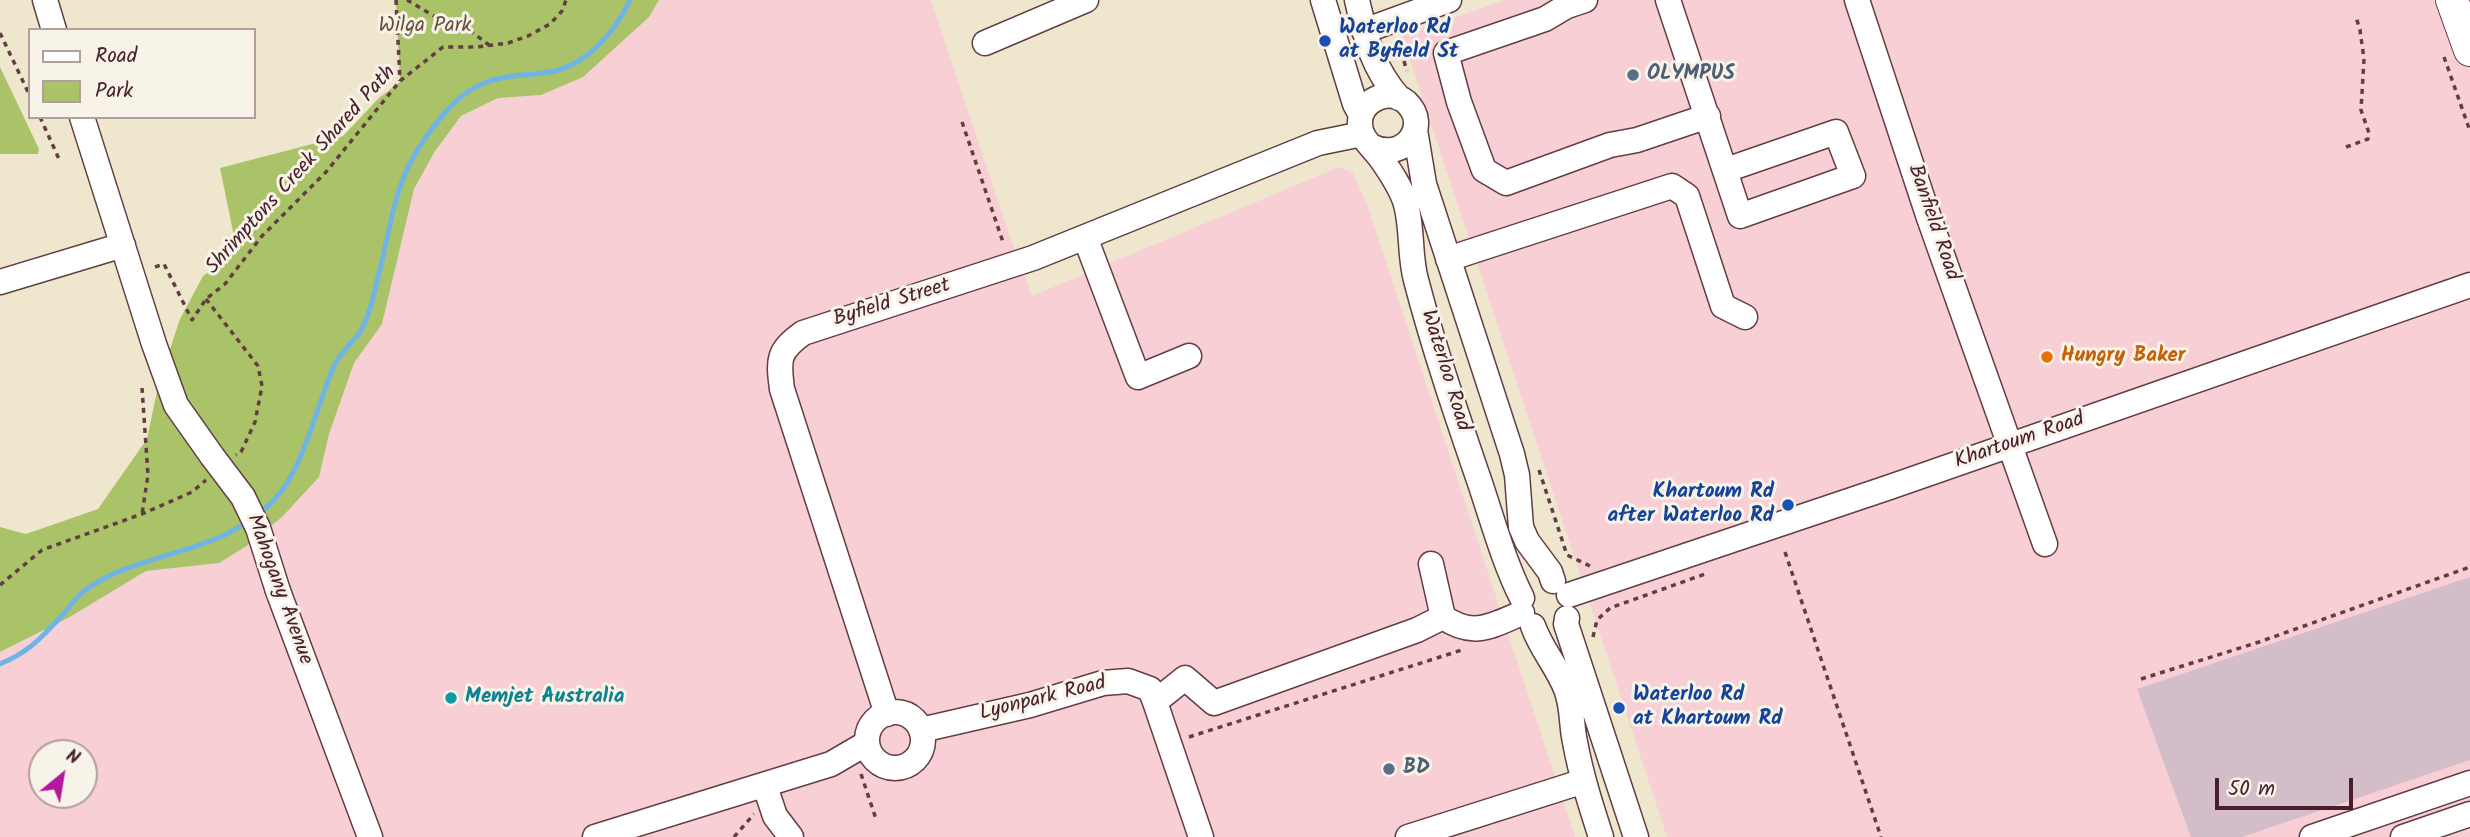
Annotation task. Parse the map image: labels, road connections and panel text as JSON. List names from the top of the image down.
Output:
{
  "streets": {
    "street": [
      "Banfield Road",
      "Byfield Street",
      "Waterloo Road",
      "Khartoum Road",
      "Mahogany Avenue",
      "Lyonpark Road"
    ],
    "path": ["Shrimptons Creek Shared Path"]
  },
  "crossings": [
    ["Banfield Road", "Khartoum Road"],
    ["Byfield Street", "Waterloo Road"],
    ["Byfield Street", "Lyonpark Road"],
    ["Waterloo Road", "Khartoum Road"]
  ],
  "parks": ["Wilga Park"],
  "places": [
    "Waterloo Rd at Byfield St",
    "OLYMPUS",
    "Hungry Baker",
    "Khartoum Rd after Waterloo Rd",
    "Memjet Australia",
    "Waterloo Rd at Khartoum Rd",
    "BD"
  ],
  "legend": ["Road", "Park"],
  "scale_bar": "50 m",
  "north": "top right"
}
